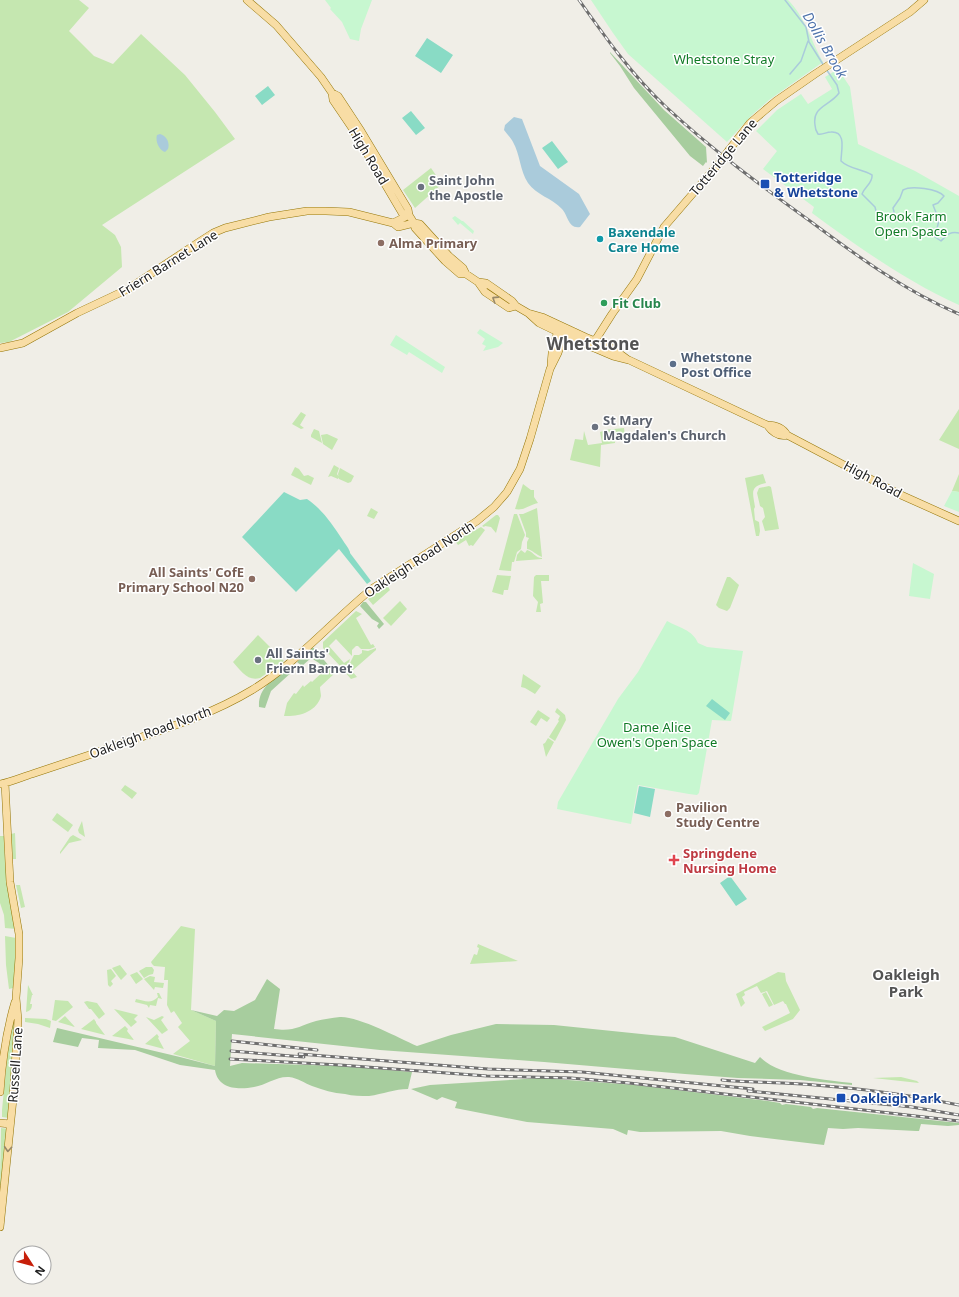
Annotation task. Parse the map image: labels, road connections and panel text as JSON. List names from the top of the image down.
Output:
{
  "streets": {
    "main road": [
      "High Road",
      "Totteridge Lane",
      "Friern Barnet Lane",
      "Oakleigh Road North",
      "Russell Lane"
    ]
  },
  "crossings": [
    ["High Road", "Totteridge Lane"],
    ["High Road", "Friern Barnet Lane"],
    ["High Road", "Oakleigh Road North"],
    ["Oakleigh Road North", "Russell Lane"]
  ],
  "districts": ["Whetstone", "Oakleigh Park"],
  "water": ["Dollis Brook"],
  "parks": ["Whetstone Stray", "Brook Farm Open Space", "Dame Alice Owen's Open Space"],
  "places": {
    "transit": ["Totteridge & Whetstone", "Oakleigh Park"],
    "other": [
      "Saint John the Apostle",
      "Baxendale Care Home",
      "Alma Primary",
      "Fit Club",
      "Whetstone Post Office",
      "St Mary Magdalen's Church",
      "All Saints' CofE Primary School N20",
      "All Saints' Friern Barnet",
      "Pavilion Study Centre"
    ],
    "health": ["Springdene Nursing Home"]
  },
  "north": "bottom right"
}
